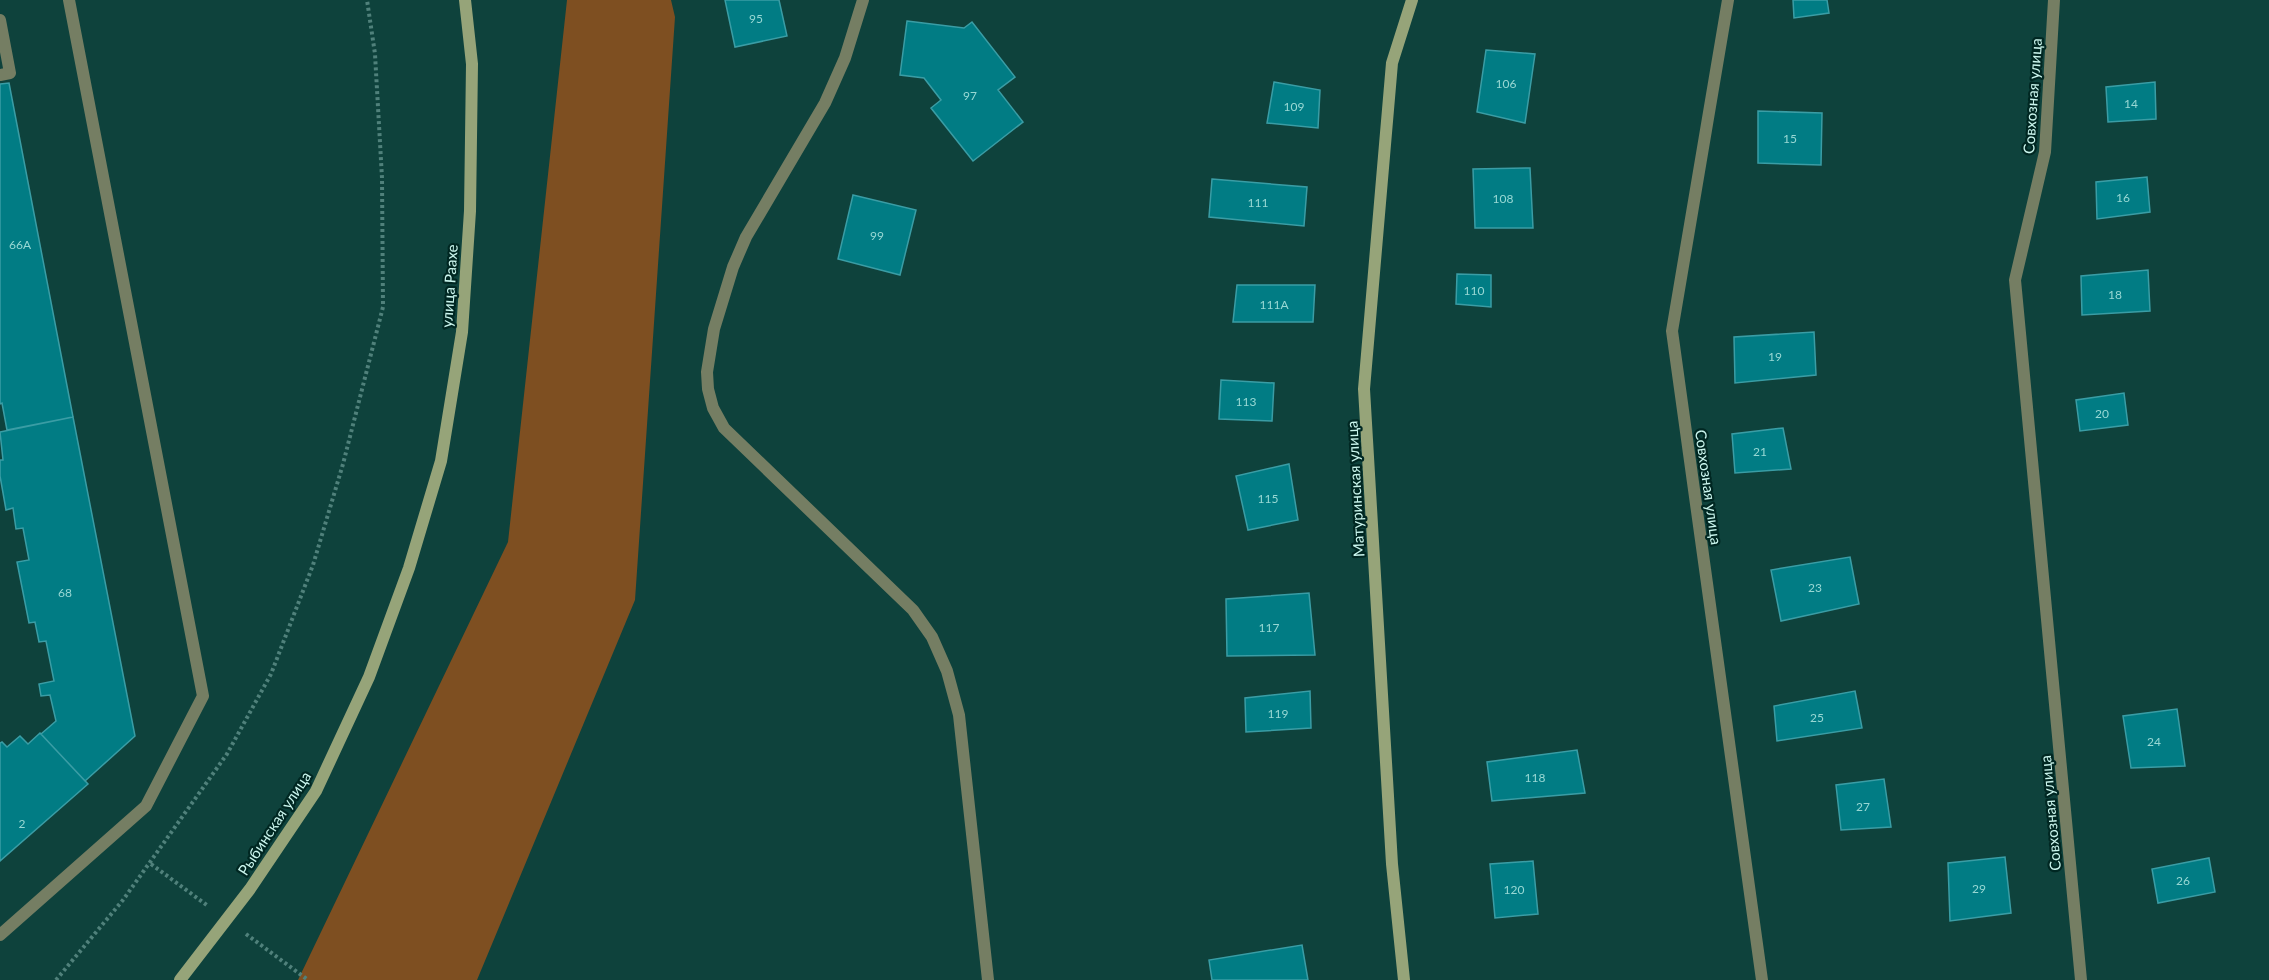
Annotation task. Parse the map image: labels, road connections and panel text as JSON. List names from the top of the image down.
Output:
{
  "streets": {
    "main road": ["улица Раахе", "Матуринская улица", "Рыбинская улица"],
    "street": ["Совхозная улица"]
  },
  "crossings": [
    ["улица Раахе", "Рыбинская улица"]
  ],
  "house_numbers": [
    "95",
    "106",
    "97",
    "14",
    "109",
    "15",
    "16",
    "108",
    "111",
    "99",
    "66А",
    "110",
    "18",
    "111А",
    "19",
    "113",
    "20",
    "21",
    "115",
    "23",
    "68",
    "117",
    "119",
    "25",
    "24",
    "118",
    "27",
    "2",
    "26",
    "29",
    "120"
  ]
}
